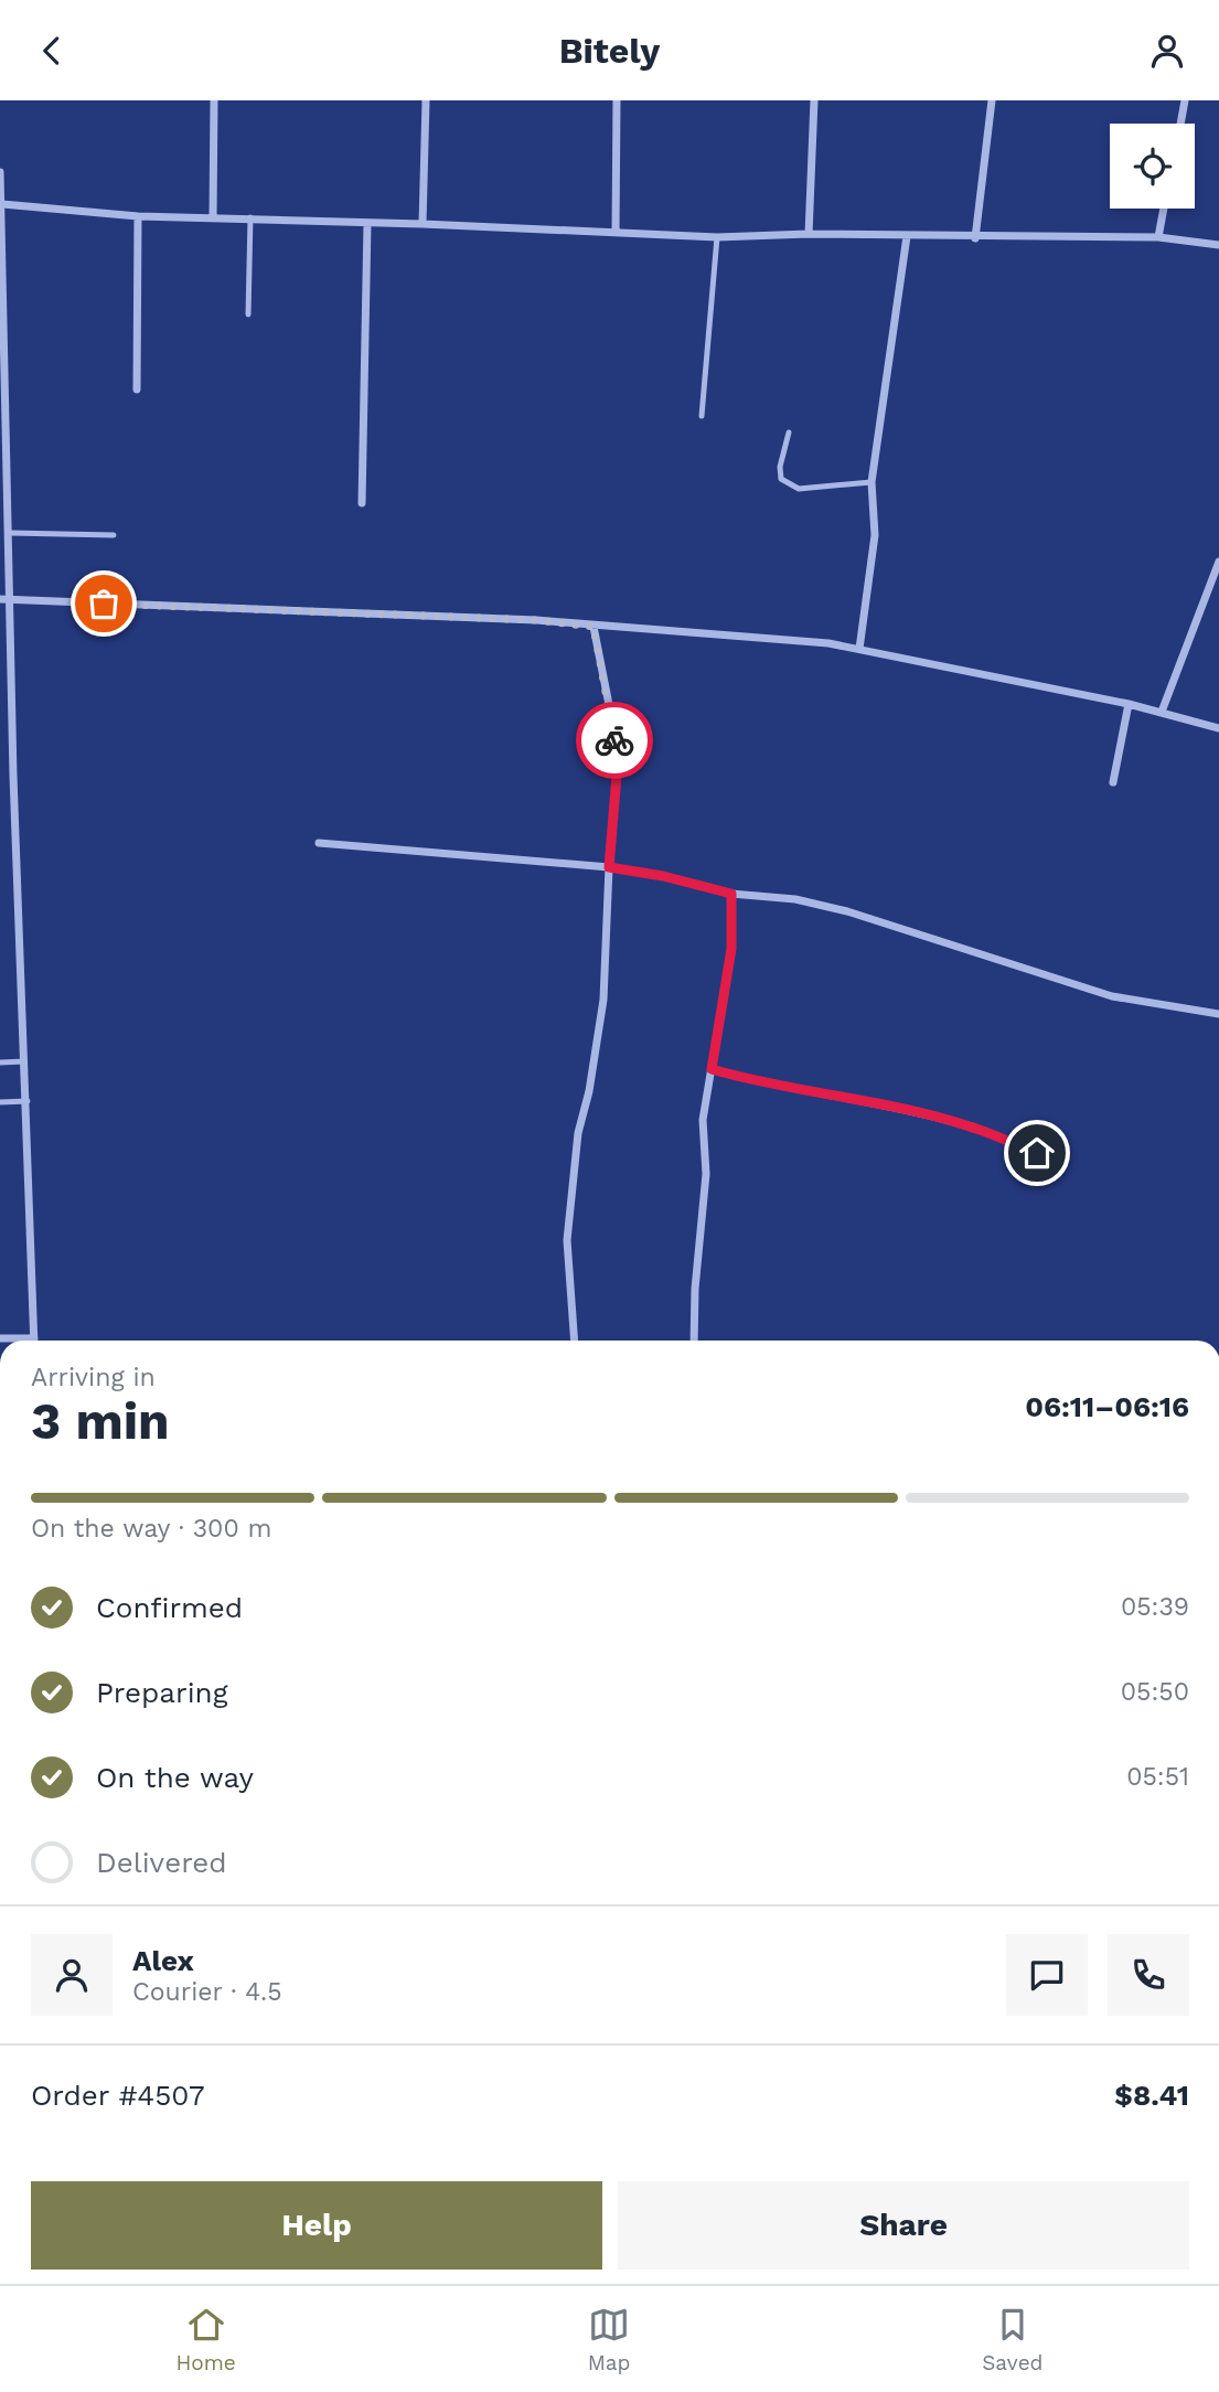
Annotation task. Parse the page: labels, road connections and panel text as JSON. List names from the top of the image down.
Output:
{
  "page": {
    "header": "Bitely",
    "heading": ["3 min", "Arriving in", "06:11–06:16"],
    "panel": [
      "Alex",
      "Courier · 4.5",
      "Order #4507",
      "$8.41"
    ],
    "bar": "On the way · 300 m",
    "list": [
      ["Confirmed", "05:39"],
      ["Preparing", "05:50"],
      ["On the way", "05:51"],
      "Delivered"
    ],
    "buttons": ["Help", "Share"],
    "tabs": ["Home", "Map", "Saved"]
  }
}
